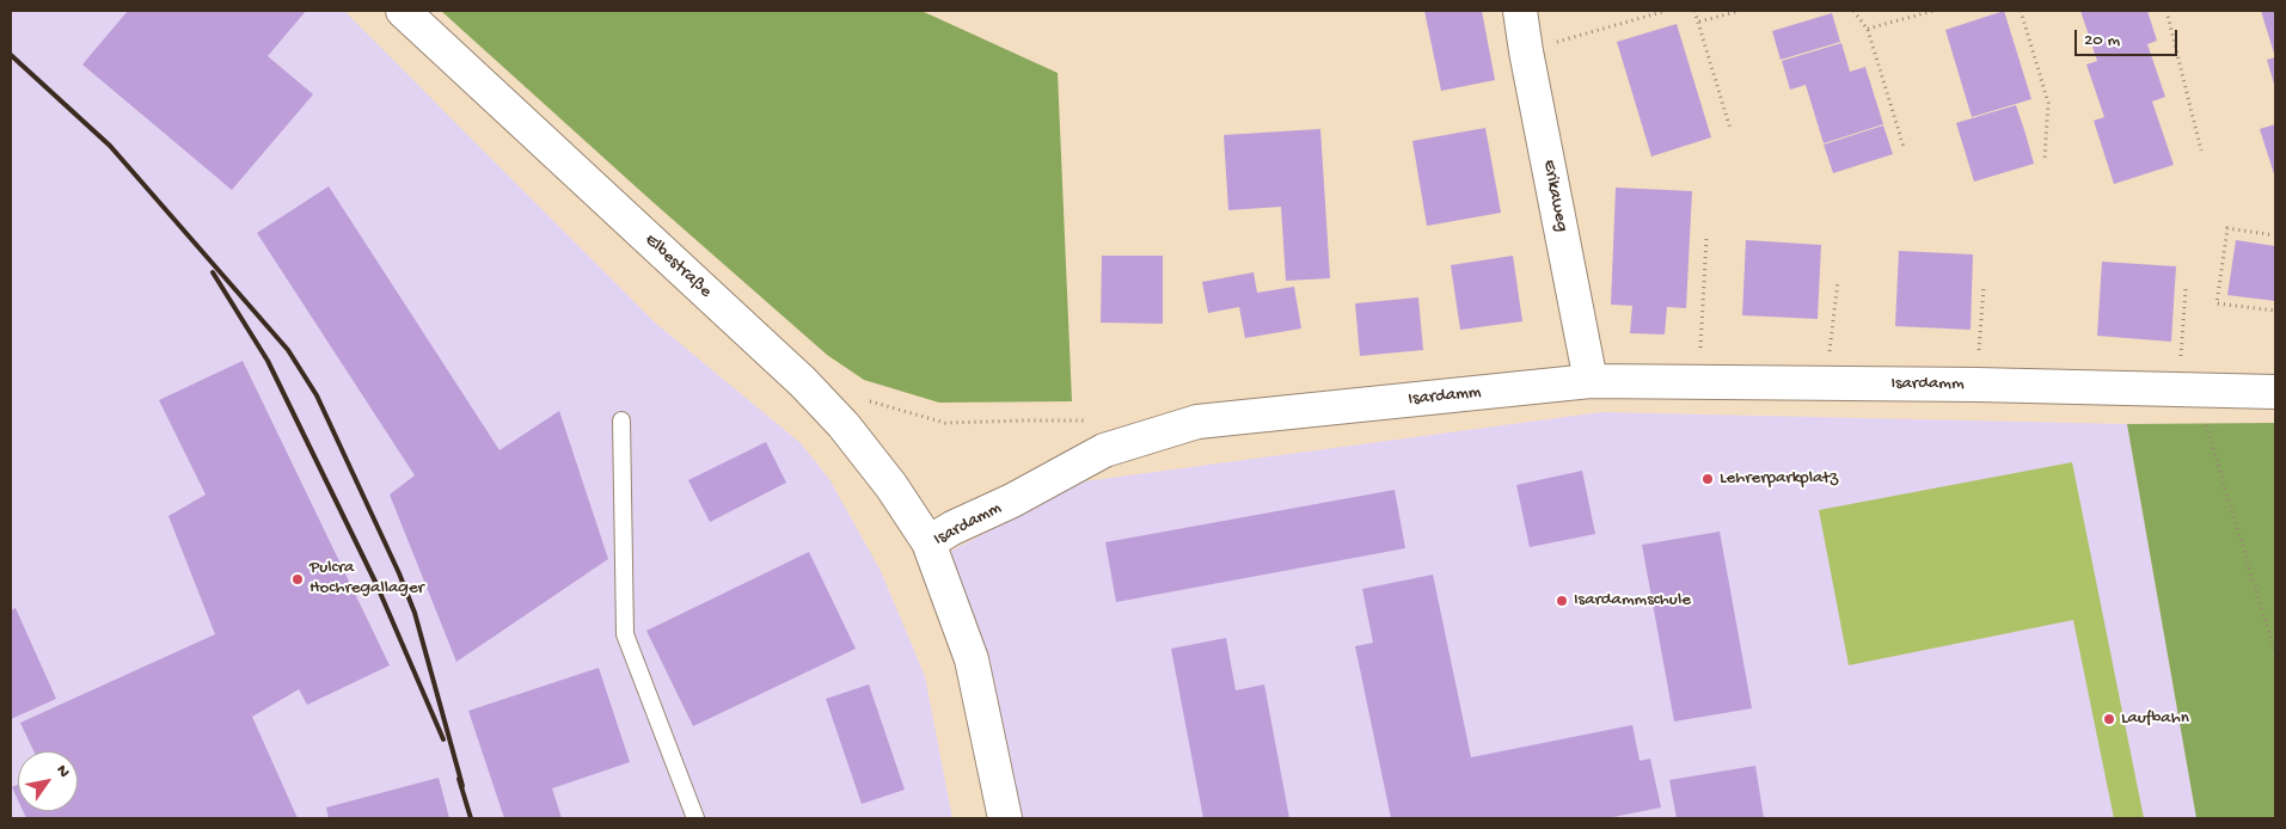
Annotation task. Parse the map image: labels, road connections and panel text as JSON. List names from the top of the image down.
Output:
{
  "streets": {
    "street": ["Erikaweg", "Elbestraße", "Isardamm"]
  },
  "crossings": [
    ["Erikaweg", "Isardamm"],
    ["Elbestraße", "Isardamm"]
  ],
  "places": [
    "Lehrerparkplatz",
    "Pulcra Hochregallager",
    "Isardammschule",
    "Laufbahn"
  ],
  "scale_bar": "20 m",
  "north": "top right"
}
